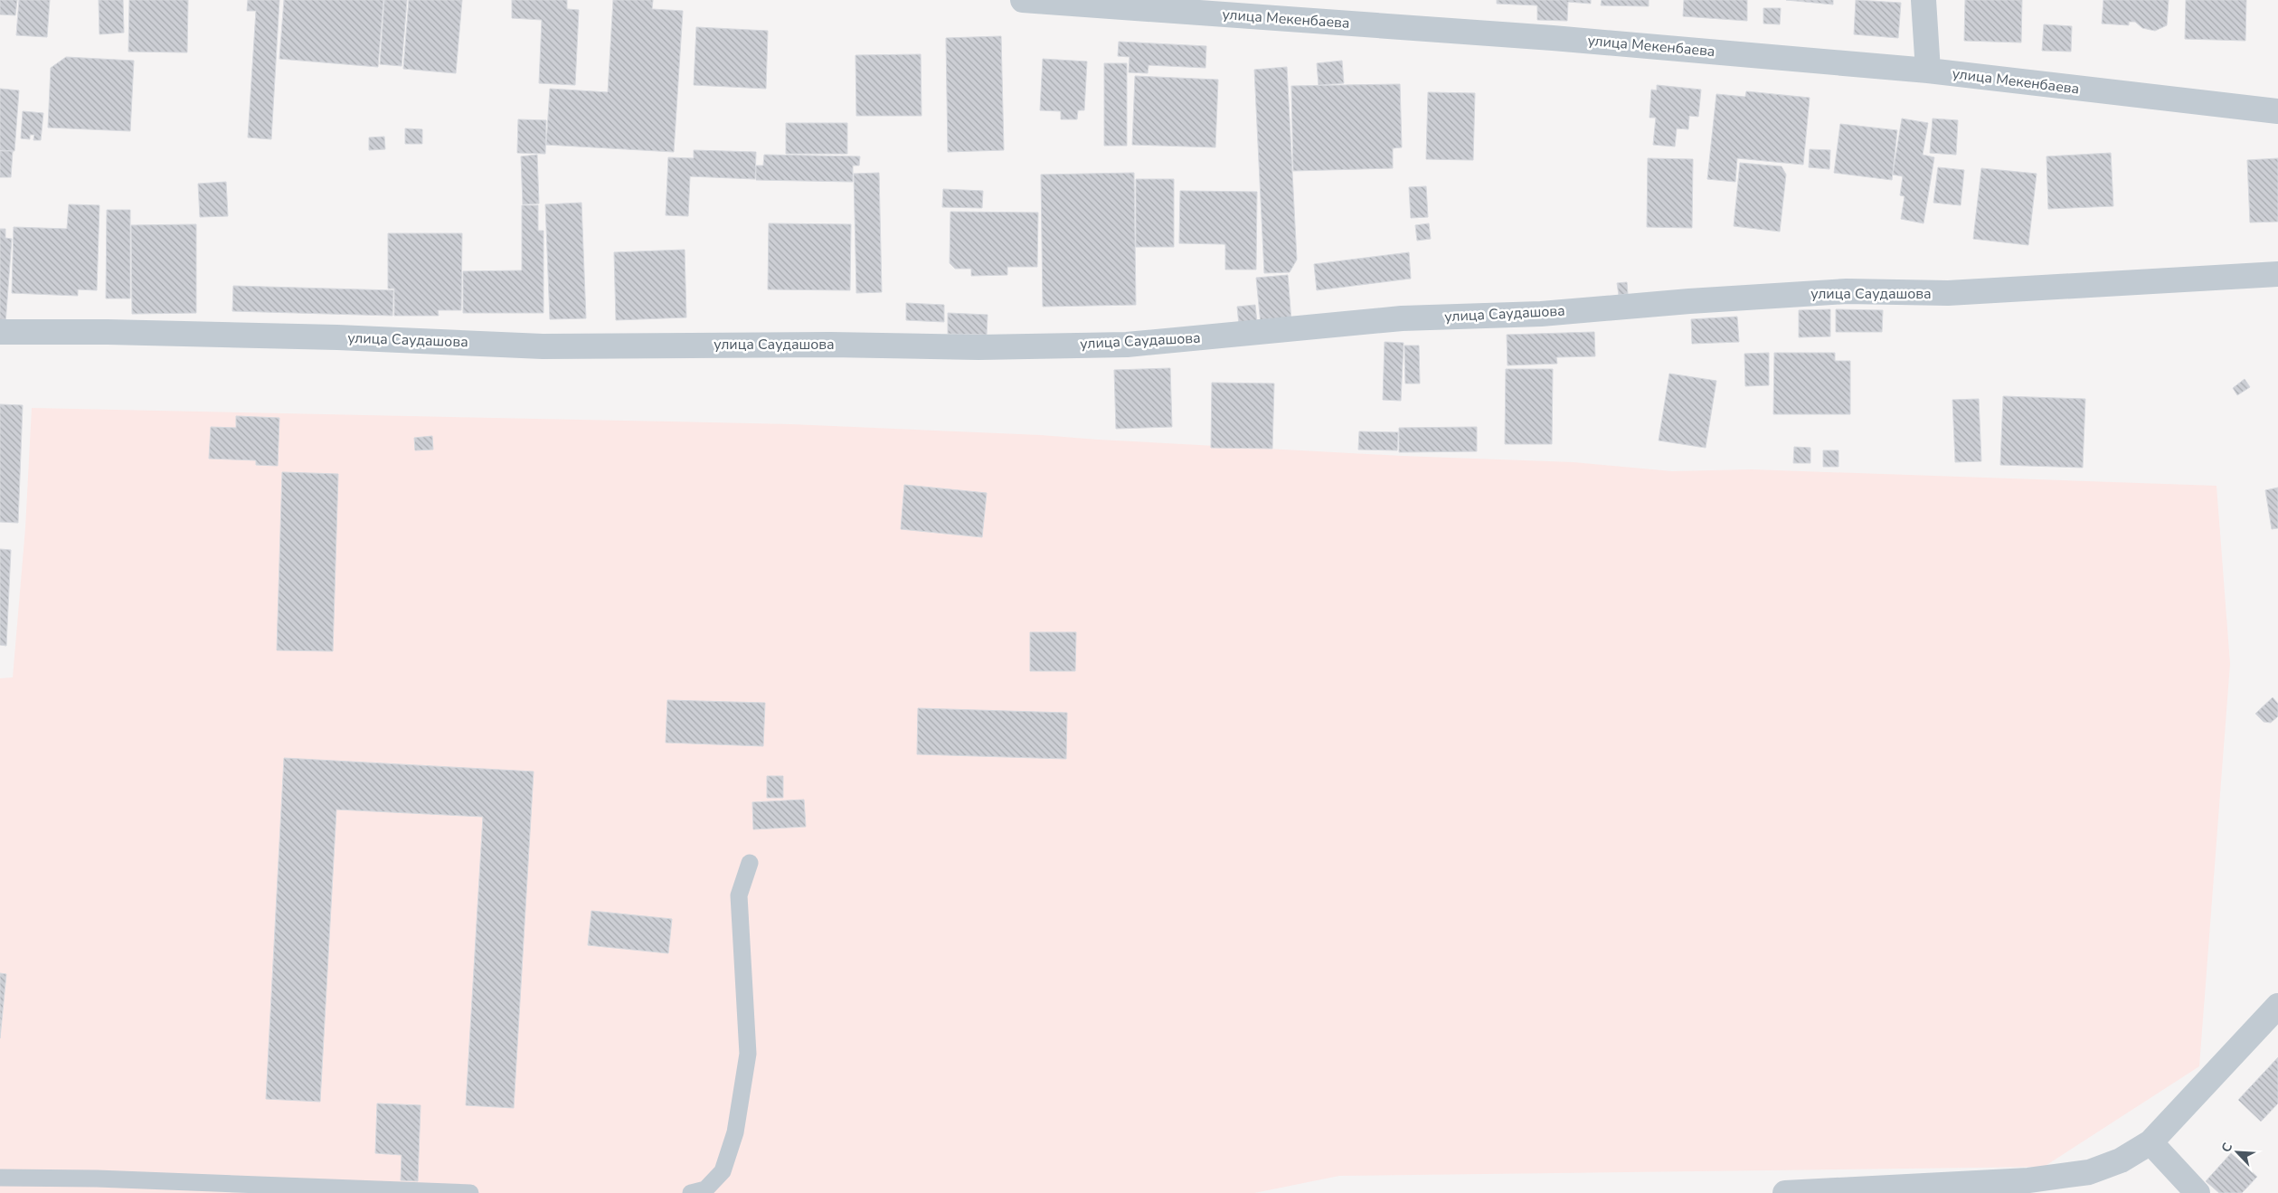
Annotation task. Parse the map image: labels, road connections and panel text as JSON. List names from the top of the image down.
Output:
{
  "streets": {
    "street": ["улица Мекенбаева", "улица Саудашова"]
  },
  "north": "top left"
}
